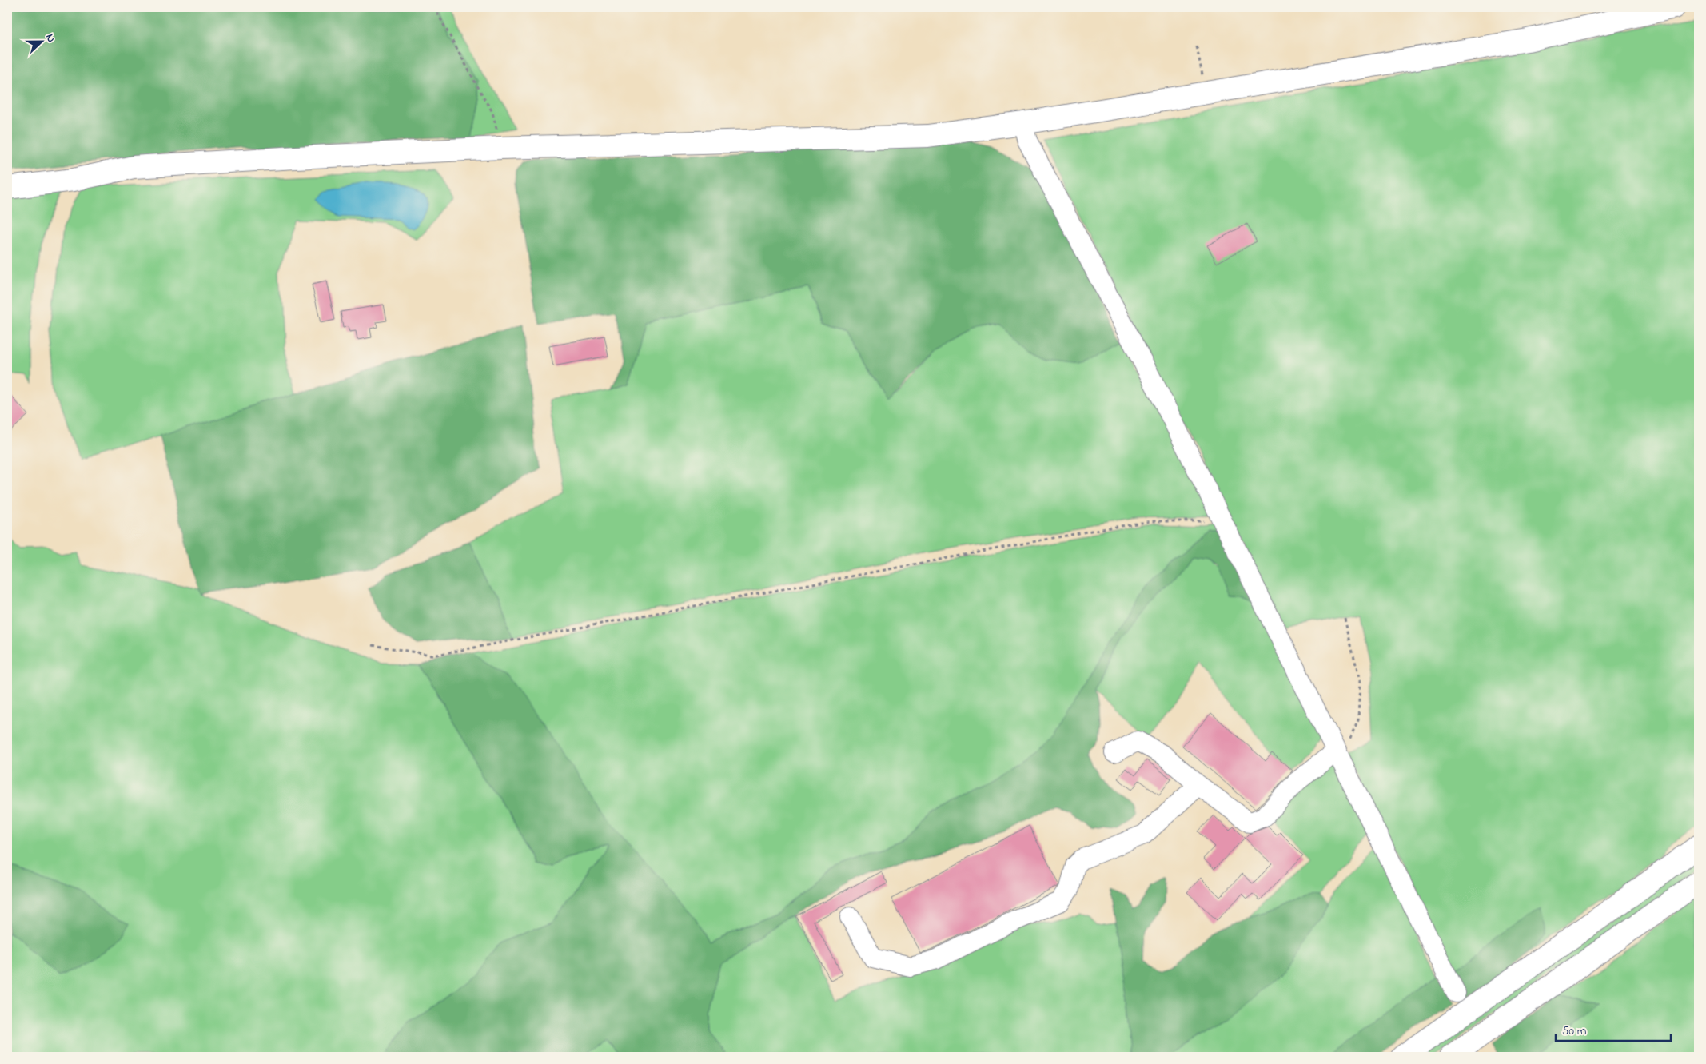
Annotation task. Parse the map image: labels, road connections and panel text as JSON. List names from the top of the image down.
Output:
{
  "scale_bar": "50 m",
  "north": "right"
}
